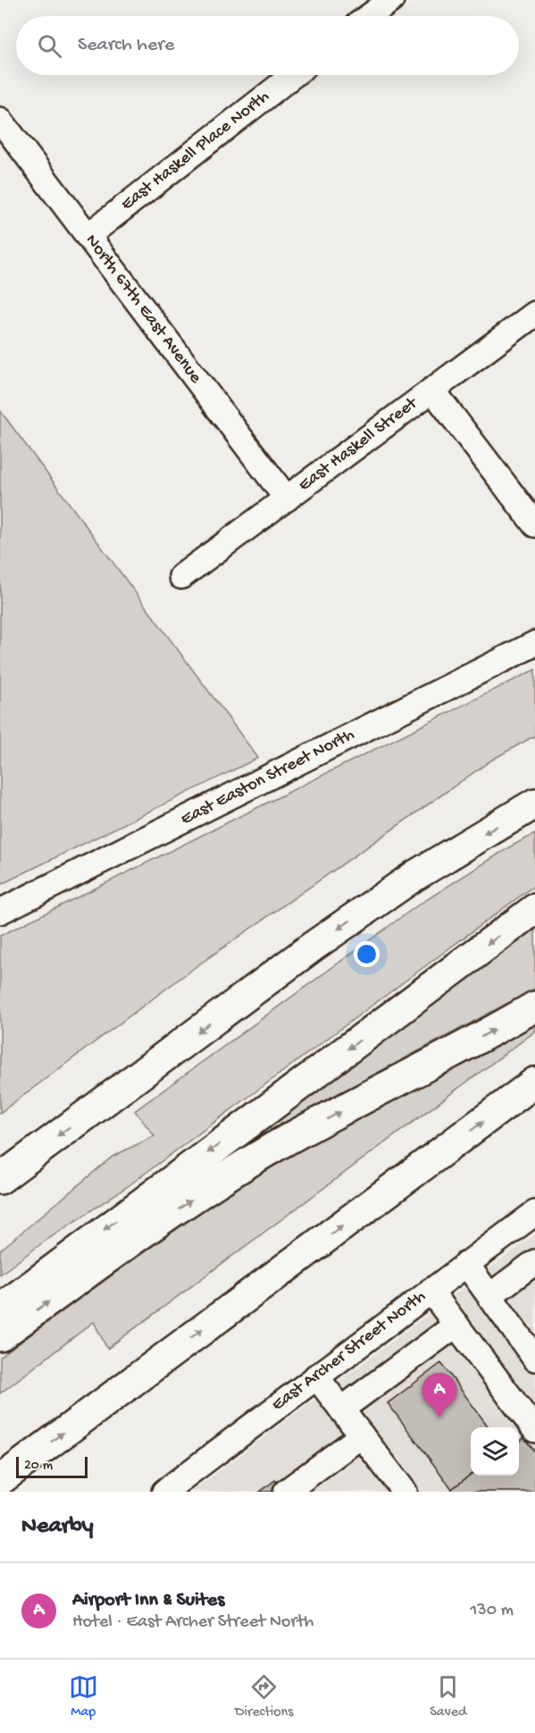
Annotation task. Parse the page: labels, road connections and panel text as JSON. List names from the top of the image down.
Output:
{
  "streets": {
    "street": [
      "East Haskell Place North",
      "North 67th East Avenue",
      "East Haskell Street",
      "East Easton Street North",
      "East Archer Street North"
    ]
  },
  "crossings": [
    ["East Haskell Place North", "North 67th East Avenue"],
    ["North 67th East Avenue", "East Haskell Street"]
  ],
  "scale_bar": "20 m",
  "page": {
    "search": "Search here",
    "pins": "A",
    "scale": "20 m",
    "heading": "Nearby",
    "list": [
      {
        "mark": "A",
        "name": "Airport Inn & Suites",
        "note": "Hotel · East Archer Street North",
        "value": "130 m"
      }
    ],
    "nav": ["Map", "Directions", "Saved"]
  }
}
